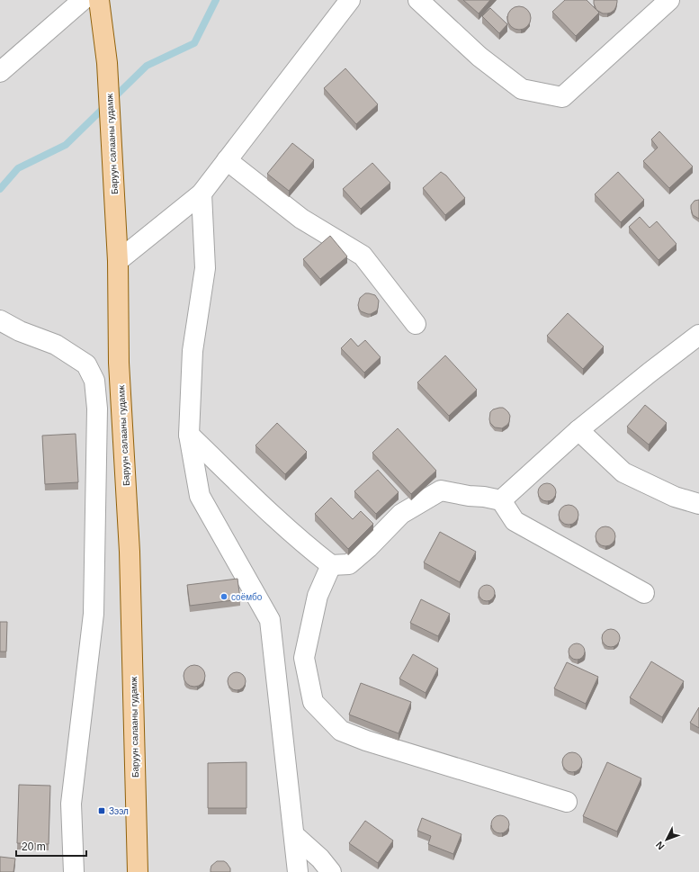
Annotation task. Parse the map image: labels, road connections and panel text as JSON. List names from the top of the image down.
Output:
{
  "streets": {
    "main road": ["Баруун салааны гудамж"]
  },
  "places": {
    "other": ["соёмбо"],
    "transit": ["Зээл"]
  },
  "scale_bar": "20 m",
  "north": "bottom left"
}
